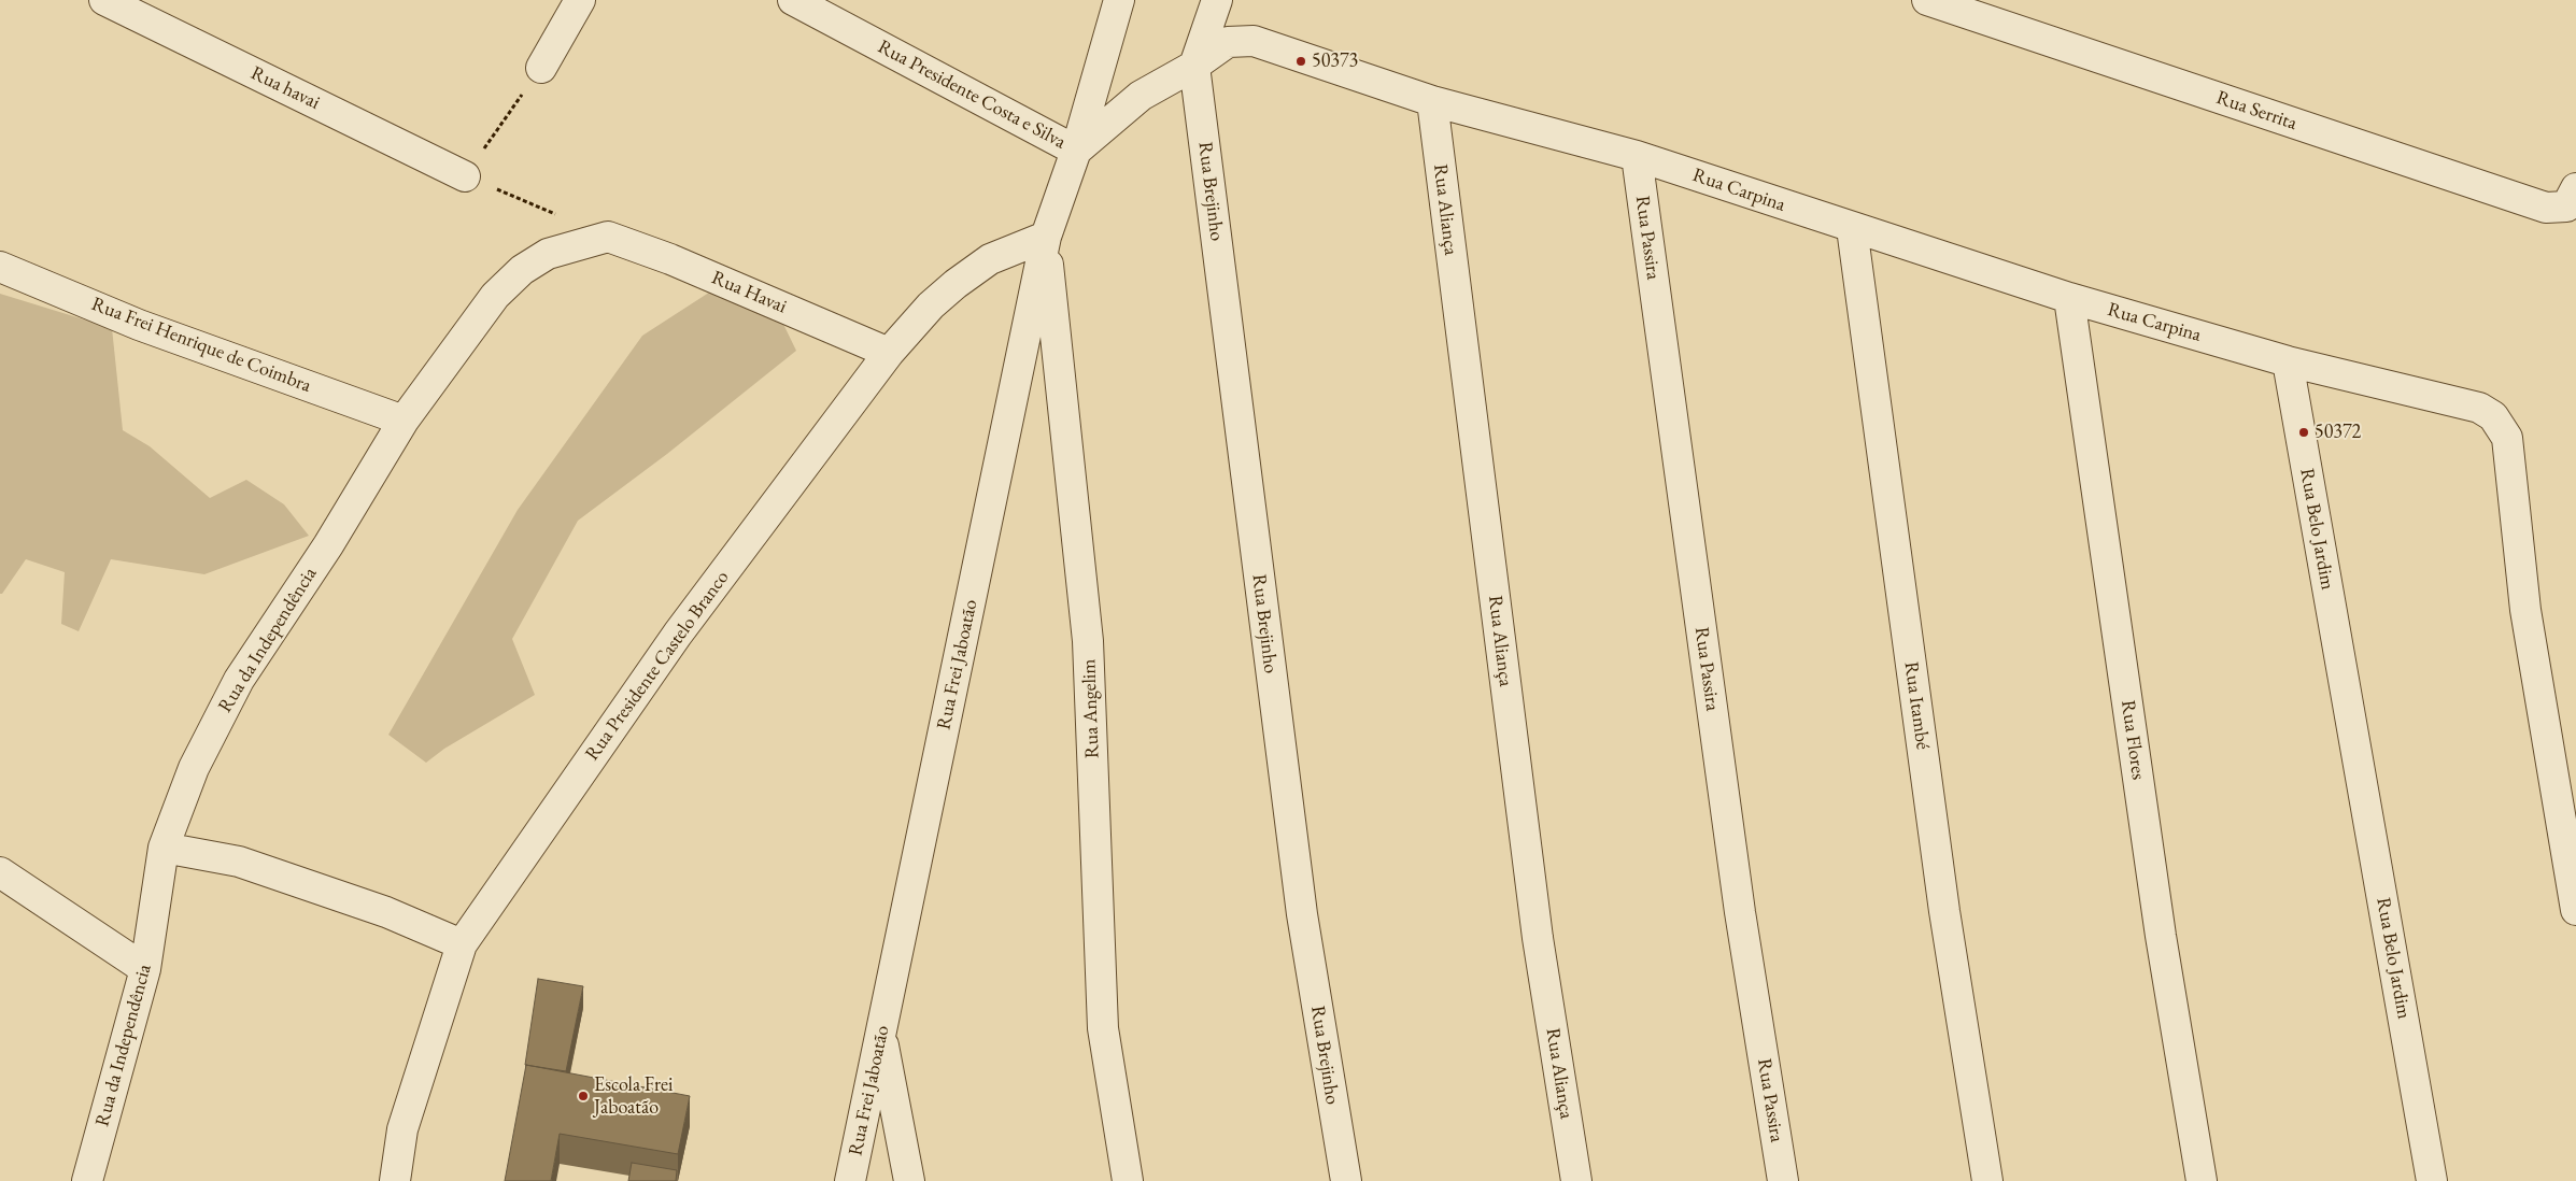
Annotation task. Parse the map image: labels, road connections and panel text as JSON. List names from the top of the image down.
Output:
{
  "streets": {
    "street": [
      "Rua havai",
      "Rua Presidente Costa e Silva",
      "Rua Serrita",
      "Rua Carpina",
      "Rua Brejinho",
      "Rua Aliança",
      "Rua Passira",
      "Rua Havai",
      "Rua Frei Henrique de Coimbra",
      "Rua Belo Jardim",
      "Rua da Independência",
      "Rua Frei Jaboatão",
      "Rua Presidente Castelo Branco",
      "Rua Itambé",
      "Rua Angelim",
      "Rua Flores"
    ]
  },
  "crossings": [
    ["Rua Presidente Costa e Silva", "Rua Carpina"],
    ["Rua Presidente Costa e Silva", "Rua Brejinho"],
    ["Rua Presidente Costa e Silva", "Rua Frei Jaboatão"],
    ["Rua Carpina", "Rua Brejinho"],
    ["Rua Carpina", "Rua Aliança"],
    ["Rua Carpina", "Rua Passira"],
    ["Rua Carpina", "Rua Belo Jardim"],
    ["Rua Carpina", "Rua Itambé"],
    ["Rua Carpina", "Rua Flores"],
    ["Rua Havai", "Rua da Independência"],
    ["Rua Havai", "Rua Presidente Castelo Branco"],
    ["Rua Frei Henrique de Coimbra", "Rua da Independência"],
    ["Rua Frei Jaboatão", "Rua Presidente Castelo Branco"],
    ["Rua Frei Jaboatão", "Rua Angelim"],
    ["Rua Presidente Castelo Branco", "Rua Angelim"]
  ],
  "places": ["50373", "50372", "Escola Frei Jaboatão"]
}
